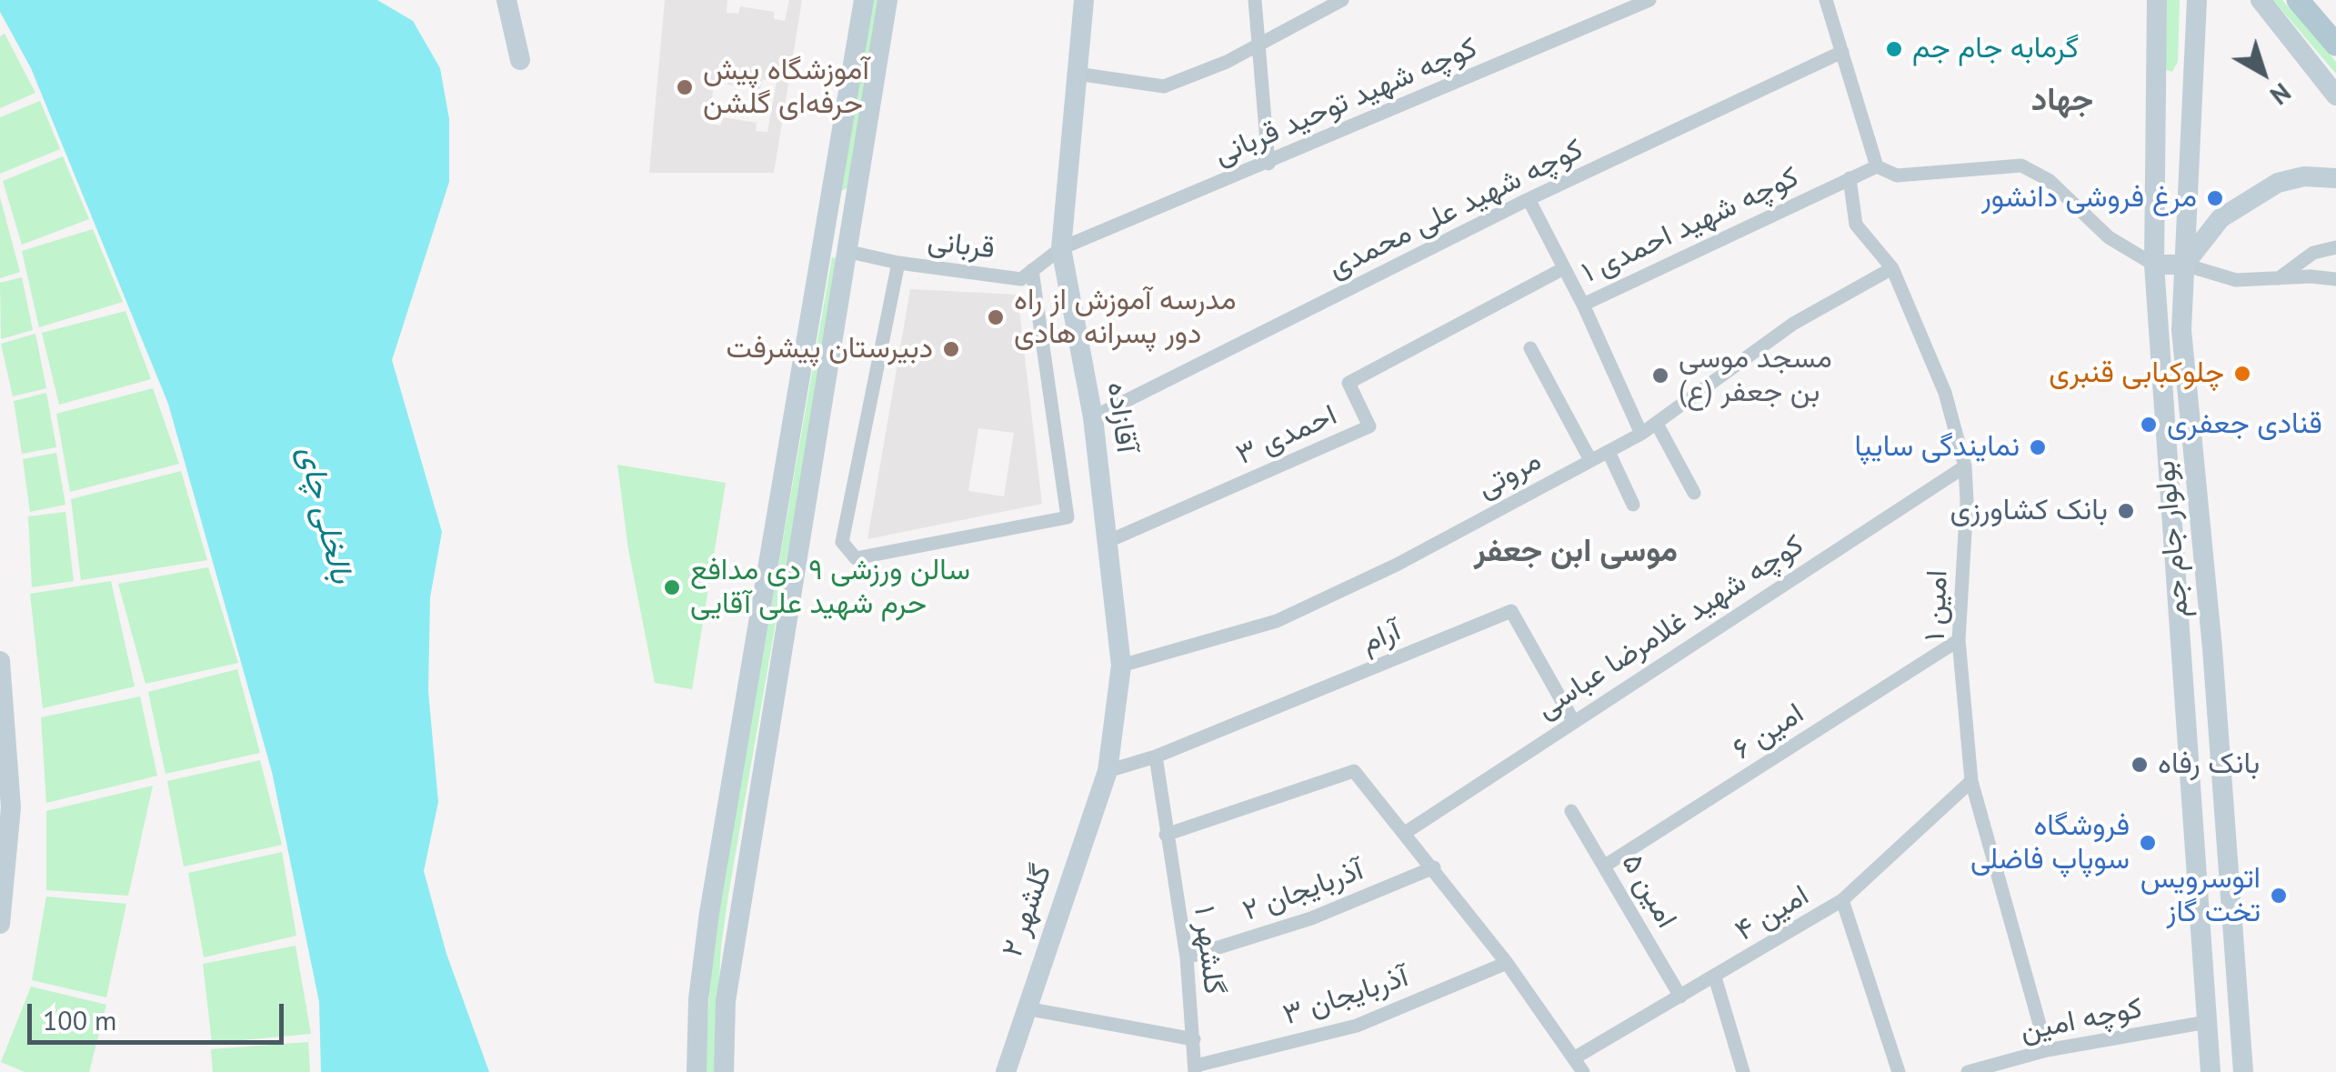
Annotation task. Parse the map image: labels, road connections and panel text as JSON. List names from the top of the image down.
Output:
{
  "streets": {
    "main road": ["آقازاده", "بولوار جام جم", "گلشهر ۲"],
    "street": [
      "کوچه شهید توحید قربانی",
      "کوچه شهید علی محمدی",
      "کوچه شهید احمدی ۱",
      "قربانی",
      "احمدی ۳",
      "مروتی",
      "امین ۱",
      "کوچه شهید غلامرضا عباسی",
      "آرام",
      "امین ۶",
      "آذربایجان ۲",
      "امین ۵",
      "امین ۴",
      "گلشهر ۱",
      "آذربایجان ۳",
      "کوچه امین"
    ]
  },
  "crossings": [
    ["کوچه شهید توحید قربانی", "قربانی"],
    ["کوچه شهید توحید قربانی", "آقازاده"],
    ["کوچه شهید علی محمدی", "کوچه شهید احمدی ۱"],
    ["کوچه شهید علی محمدی", "آقازاده"],
    ["کوچه شهید احمدی ۱", "احمدی ۳"],
    ["کوچه شهید احمدی ۱", "امین ۱"],
    ["قربانی", "آقازاده"],
    ["آقازاده", "احمدی ۳"],
    ["آقازاده", "مروتی"],
    ["آقازاده", "گلشهر ۲"],
    ["مروتی", "امین ۱"],
    ["بولوار جام جم", "کوچه امین"],
    ["امین ۱", "کوچه شهید غلامرضا عباسی"],
    ["امین ۱", "امین ۶"],
    ["امین ۱", "امین ۴"],
    ["امین ۱", "کوچه امین"],
    ["کوچه شهید غلامرضا عباسی", "آرام"],
    ["آرام", "گلشهر ۱"],
    ["امین ۶", "امین ۵"],
    ["آذربایجان ۲", "گلشهر ۱"],
    ["امین ۵", "امین ۴"],
    ["گلشهر ۱", "آذربایجان ۳"]
  ],
  "districts": ["جهاد", "موسی ابن جعفر"],
  "water": ["بالخلی چای"],
  "places": [
    "گرمابه جام جم",
    "آموزشگاه پیش حرفه‌ای گلشن",
    "مرغ فروشی دانشور",
    "مدرسه آموزش از راه دور پسرانه هادی",
    "دبیرستان پیشرفت",
    "چلوکبابی قنبری",
    "مسجد موسی بن جعفر (ع)",
    "قنادی جعفری",
    "نمایندگی سایپا",
    "بانک کشاورزی",
    "سالن ورزشی ۹ دی مدافع حرم شهید علی آقایی",
    "بانک رفاه",
    "فروشگاه سوپاپ فاضلی",
    "اتوسرویس تخت گاز"
  ],
  "scale_bar": "100 m",
  "north": "bottom right"
}
